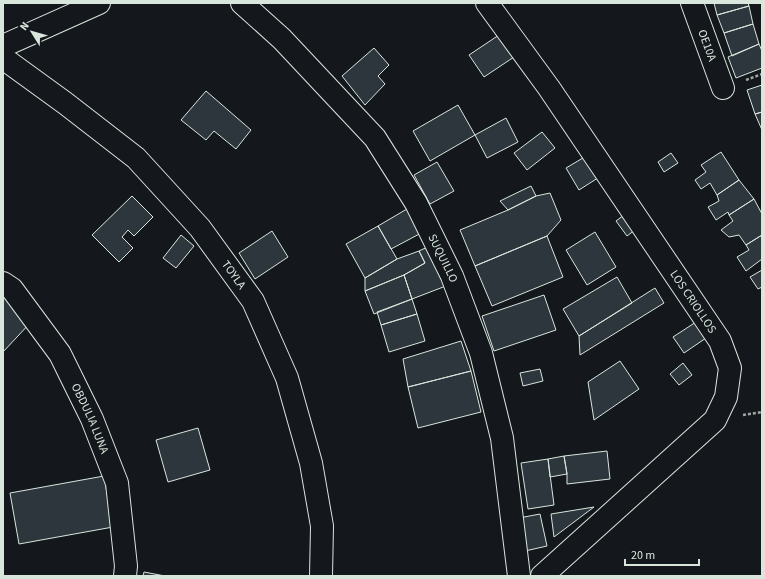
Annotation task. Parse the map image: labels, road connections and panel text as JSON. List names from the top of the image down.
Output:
{
  "streets": {
    "street": [
      "OE10A",
      "SUQUILLO",
      "TOYLA",
      "LOS CRIOLLOS",
      "OBDULIA LUNA"
    ]
  },
  "scale_bar": "20 m",
  "north": "top left"
}
